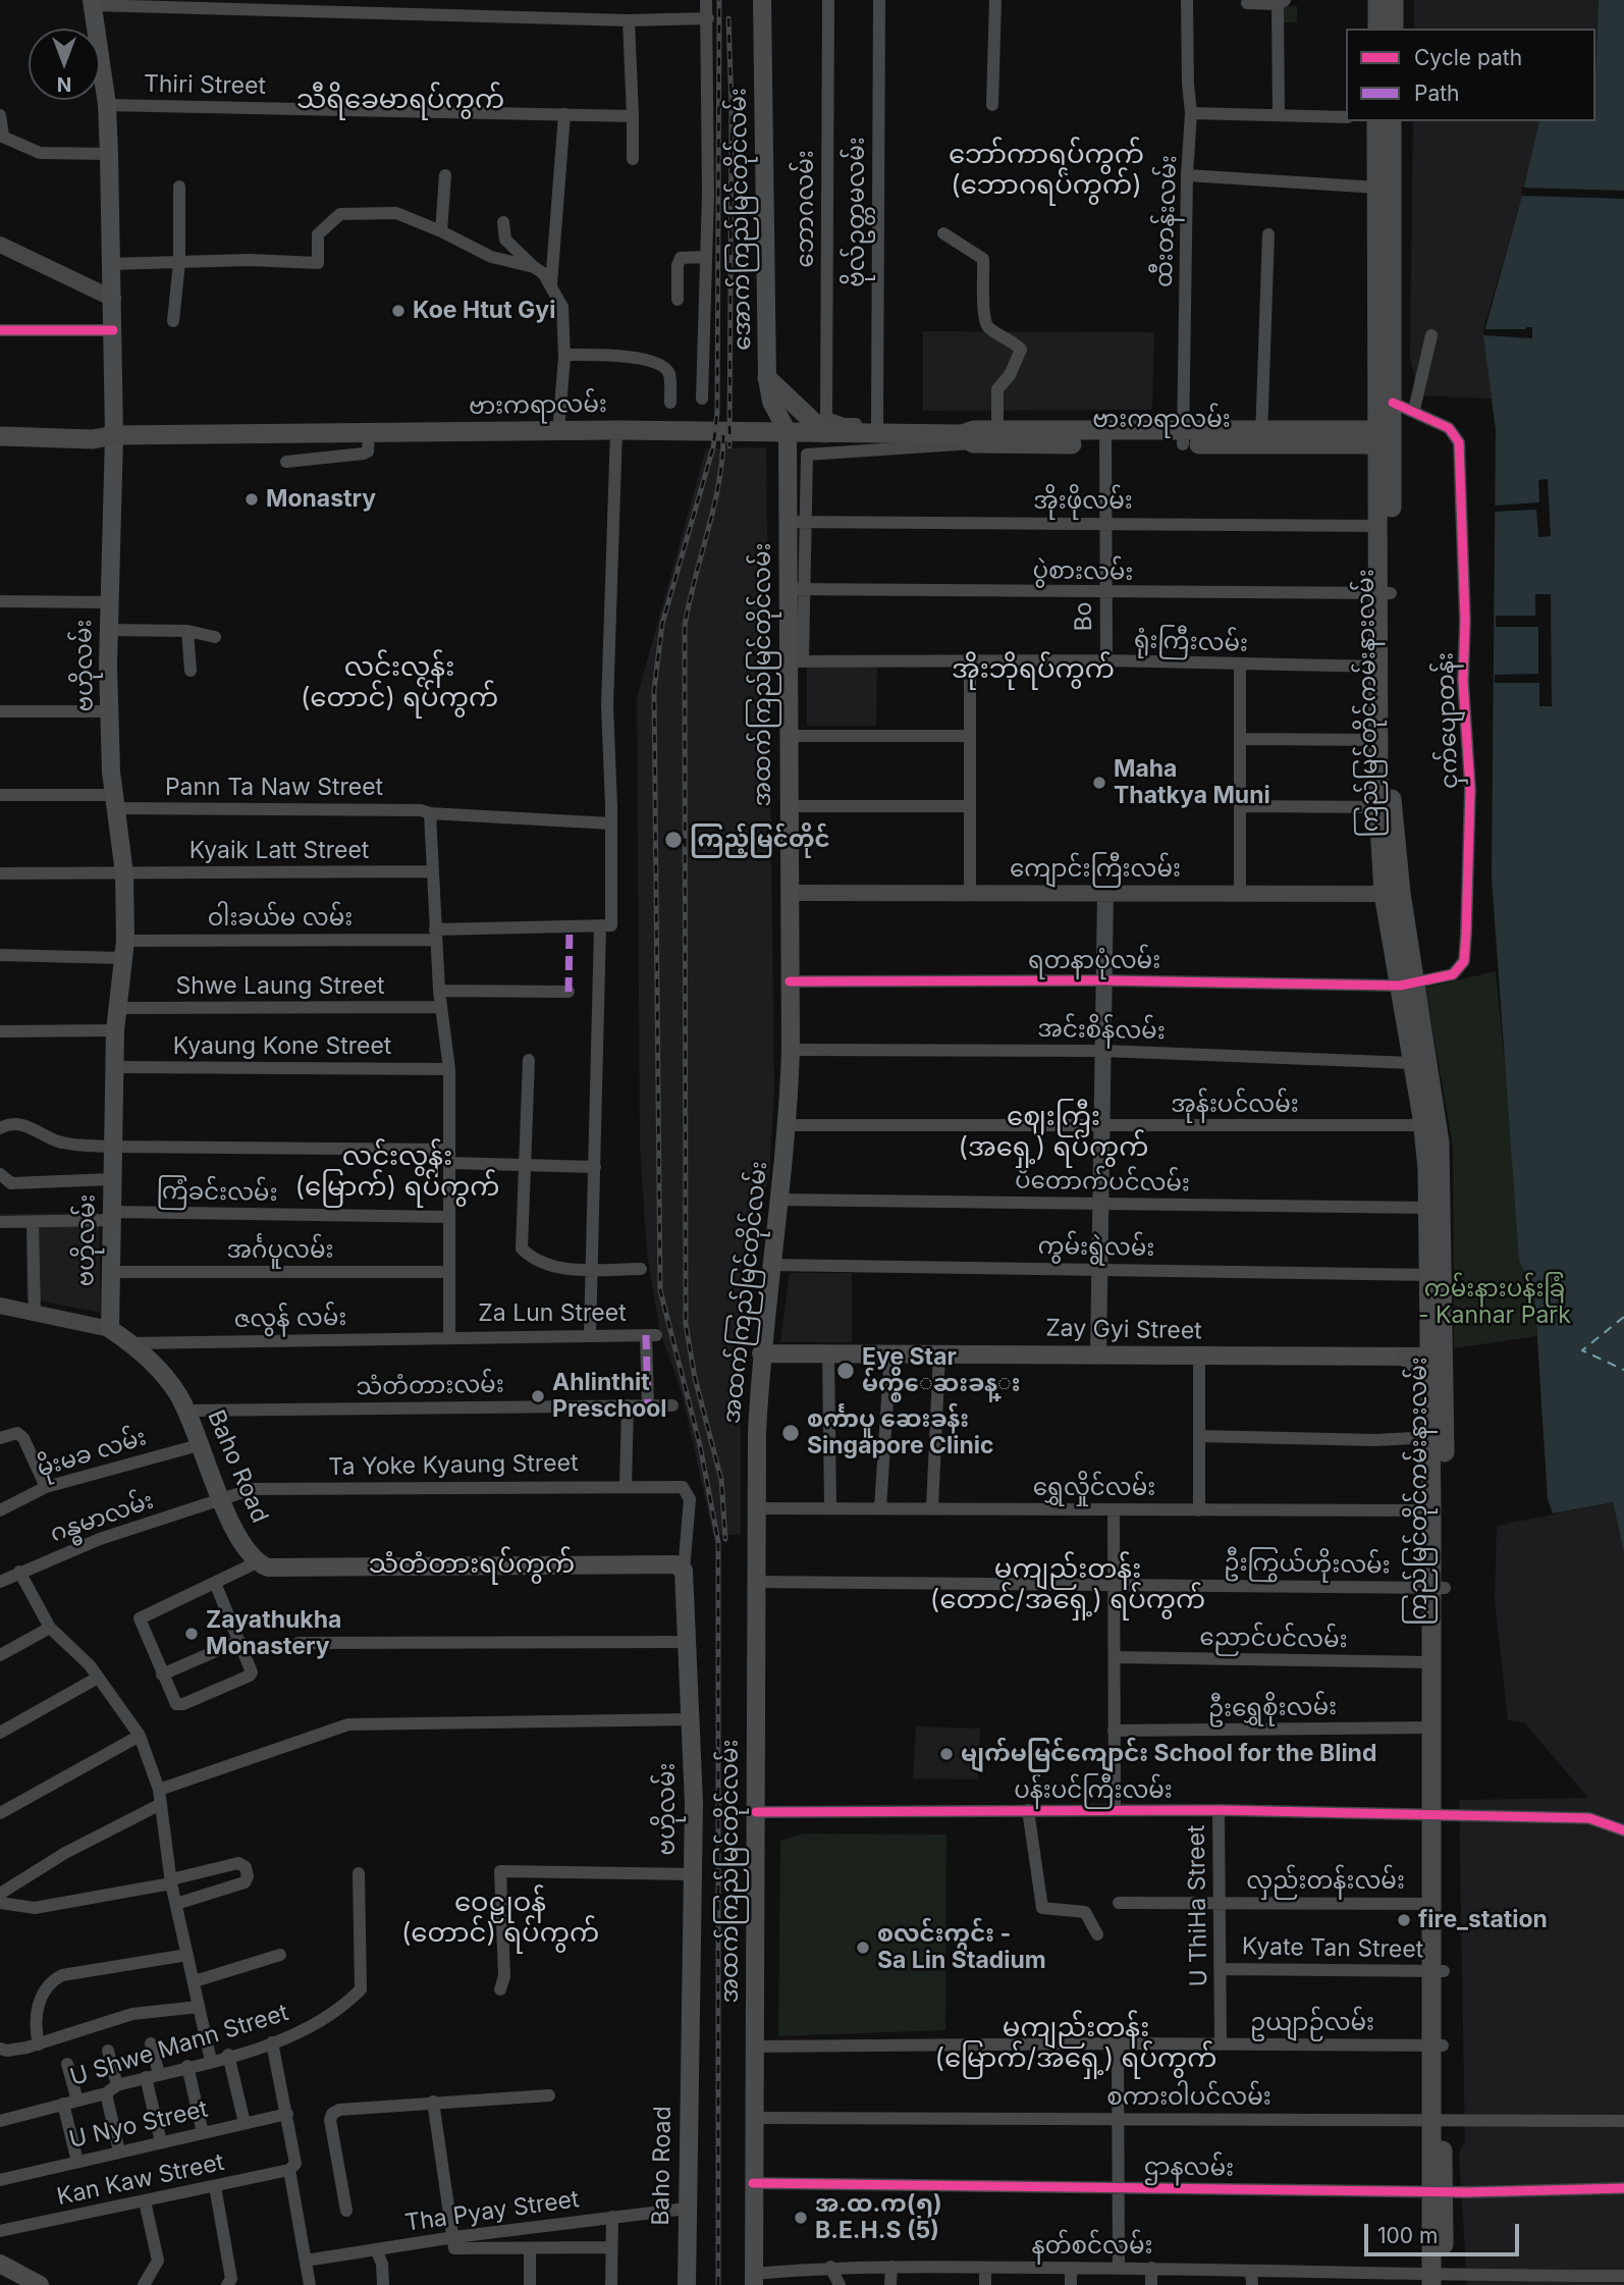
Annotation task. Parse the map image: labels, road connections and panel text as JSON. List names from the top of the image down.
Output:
{
  "streets": {
    "main road": [
      "အောက်ကြည်မြင်တိုင်လမ်း",
      "ဗားကရာလမ်း",
      "ဗဟိုလမ်း",
      "အထက်ကြည်မြင်တိုင်လမ်း",
      "ကြည်မြင်တိုင်ကမ်းနားလမ်း",
      "Zay Gyi Street",
      "Baho Road"
    ],
    "street": [
      "Thiri Street",
      "ဘောဂလမ်း",
      "ဗိုလ်ဥတ္တမလမ်း",
      "ထီးတန်းလမ်း",
      "အိုးဖိုလမ်း",
      "ပွဲစားလမ်း",
      "Bo",
      "ရုံးကြီးလမ်း",
      "ငှက်ပျောတန်း",
      "Pann Ta Naw Street",
      "Kyaik Latt Street",
      "ကျောင်းကြီးလမ်း",
      "ဝါးခယ်မ လမ်း",
      "ရတနာပုံလမ်း",
      "Shwe Laung Street",
      "အင်းစိန်လမ်း",
      "Kyaung Kone Street",
      "အုန်းပင်လမ်း",
      "ပိတောက်ပင်လမ်း",
      "ကြံခင်းလမ်း",
      "ကွမ်းရွဲလမ်း",
      "အင်္ဂပူလမ်း",
      "Za Lun Street",
      "ဇလွန် လမ်း",
      "သံတံတားလမ်း",
      "မိုးမခ လမ်း",
      "Ta Yoke Kyaung Street",
      "ရွှေလှိုင်လမ်း",
      "ဂန္ဓမာလမ်း",
      "ဦးကြွယ်ဟိုးလမ်း",
      "ညောင်ပင်လမ်း",
      "ဦးရွှေစိုးလမ်း",
      "ပန်းပင်ကြီးလမ်း",
      "လှည်းတန်းလမ်း",
      "U ThiHa Street",
      "Kyate Tan Street",
      "ဥယျာဉ်လမ်း",
      "U Shwe Mann Street",
      "စကားဝါပင်လမ်း",
      "U Nyo Street",
      "ဌာနလမ်း",
      "Kan Kaw Street",
      "Tha Pyay Street",
      "နတ်စင်လမ်း"
    ]
  },
  "crossings": [
    ["Thiri Street", "ဗဟိုလမ်း"],
    ["ဘောဂလမ်း", "ဗားကရာလမ်း"],
    ["အောက်ကြည်မြင်တိုင်လမ်း", "ဗားကရာလမ်း"],
    ["အောက်ကြည်မြင်တိုင်လမ်း", "အထက်ကြည်မြင်တိုင်လမ်း"],
    ["ထီးတန်းလမ်း", "ဗားကရာလမ်း"],
    ["ဗားကရာလမ်း", "Bo"],
    ["ဗားကရာလမ်း", "ဗဟိုလမ်း"],
    ["ဗားကရာလမ်း", "အထက်ကြည်မြင်တိုင်လမ်း"],
    ["ဗားကရာလမ်း", "ကြည်မြင်တိုင်ကမ်းနားလမ်း"],
    ["ဗားကရာလမ်း", "ငှက်ပျောတန်း"],
    ["အိုးဖိုလမ်း", "Bo"],
    ["အိုးဖိုလမ်း", "အထက်ကြည်မြင်တိုင်လမ်း"],
    ["ပွဲစားလမ်း", "Bo"],
    ["ပွဲစားလမ်း", "အထက်ကြည်မြင်တိုင်လမ်း"],
    ["ပွဲစားလမ်း", "ကြည်မြင်တိုင်ကမ်းနားလမ်း"],
    ["Bo", "ရုံးကြီးလမ်း"],
    ["ရုံးကြီးလမ်း", "အထက်ကြည်မြင်တိုင်လမ်း"],
    ["ဗဟိုလမ်း", "Pann Ta Naw Street"],
    ["ဗဟိုလမ်း", "Kyaik Latt Street"],
    ["ဗဟိုလမ်း", "ဝါးခယ်မ လမ်း"],
    ["ဗဟိုလမ်း", "Shwe Laung Street"],
    ["ဗဟိုလမ်း", "Kyaung Kone Street"],
    ["ဗဟိုလမ်း", "ကြံခင်းလမ်း"],
    ["ဗဟိုလမ်း", "အင်္ဂပူလမ်း"],
    ["ဗဟိုလမ်း", "Ta Yoke Kyaung Street"],
    ["ဗဟိုလမ်း", "Baho Road"],
    ["အထက်ကြည်မြင်တိုင်လမ်း", "ကျောင်းကြီးလမ်း"],
    ["အထက်ကြည်မြင်တိုင်လမ်း", "ရတနာပုံလမ်း"],
    ["အထက်ကြည်မြင်တိုင်လမ်း", "အင်းစိန်လမ်း"],
    ["အထက်ကြည်မြင်တိုင်လမ်း", "အုန်းပင်လမ်း"],
    ["အထက်ကြည်မြင်တိုင်လမ်း", "ပိတောက်ပင်လမ်း"],
    ["အထက်ကြည်မြင်တိုင်လမ်း", "ကွမ်းရွဲလမ်း"],
    ["အထက်ကြည်မြင်တိုင်လမ်း", "Zay Gyi Street"],
    ["အထက်ကြည်မြင်တိုင်လမ်း", "ရွှေလှိုင်လမ်း"],
    ["အထက်ကြည်မြင်တိုင်လမ်း", "ဦးကြွယ်ဟိုးလမ်း"],
    ["အထက်ကြည်မြင်တိုင်လမ်း", "ပန်းပင်ကြီးလမ်း"],
    ["အထက်ကြည်မြင်တိုင်လမ်း", "ဥယျာဉ်လမ်း"],
    ["အထက်ကြည်မြင်တိုင်လမ်း", "စကားဝါပင်လမ်း"],
    ["အထက်ကြည်မြင်တိုင်လမ်း", "ဌာနလမ်း"],
    ["အထက်ကြည်မြင်တိုင်လမ်း", "နတ်စင်လမ်း"],
    ["ကြည်မြင်တိုင်ကမ်းနားလမ်း", "ငှက်ပျောတန်း"],
    ["ကြည်မြင်တိုင်ကမ်းနားလမ်း", "ကျောင်းကြီးလမ်း"],
    ["ကြည်မြင်တိုင်ကမ်းနားလမ်း", "ရတနာပုံလမ်း"],
    ["ကြည်မြင်တိုင်ကမ်းနားလမ်း", "အင်းစိန်လမ်း"],
    ["ကြည်မြင်တိုင်ကမ်းနားလမ်း", "အုန်းပင်လမ်း"],
    ["ကြည်မြင်တိုင်ကမ်းနားလမ်း", "ပိတောက်ပင်လမ်း"],
    ["ကြည်မြင်တိုင်ကမ်းနားလမ်း", "ကွမ်းရွဲလမ်း"],
    ["ကြည်မြင်တိုင်ကမ်းနားလမ်း", "Zay Gyi Street"],
    ["ကြည်မြင်တိုင်ကမ်းနားလမ်း", "ဦးကြွယ်ဟိုးလမ်း"],
    ["ကြည်မြင်တိုင်ကမ်းနားလမ်း", "ဦးရွှေစိုးလမ်း"],
    ["ကြည်မြင်တိုင်ကမ်းနားလမ်း", "ပန်းပင်ကြီးလမ်း"],
    ["ကြည်မြင်တိုင်ကမ်းနားလမ်း", "လှည်းတန်းလမ်း"],
    ["ကြည်မြင်တိုင်ကမ်းနားလမ်း", "Kyate Tan Street"],
    ["ကြည်မြင်တိုင်ကမ်းနားလမ်း", "ဥယျာဉ်လမ်း"],
    ["ကြည်မြင်တိုင်ကမ်းနားလမ်း", "စကားဝါပင်လမ်း"],
    ["ကြည်မြင်တိုင်ကမ်းနားလမ်း", "ဌာနလမ်း"],
    ["ကြည်မြင်တိုင်ကမ်းနားလမ်း", "နတ်စင်လမ်း"],
    ["ငှက်ပျောတန်း", "ရတနာပုံလမ်း"],
    ["Za Lun Street", "ဇလွန် လမ်း"],
    ["Za Lun Street", "သံတံတားလမ်း"],
    ["ဇလွန် လမ်း", "Baho Road"],
    ["သံတံတားလမ်း", "Baho Road"],
    ["မိုးမခ လမ်း", "Baho Road"],
    ["Ta Yoke Kyaung Street", "Baho Road"],
    ["Ta Yoke Kyaung Street", "ဂန္ဓမာလမ်း"],
    ["Baho Road", "ဂန္ဓမာလမ်း"],
    ["Baho Road", "Tha Pyay Street"],
    ["ပန်းပင်ကြီးလမ်း", "U ThiHa Street"],
    ["လှည်းတန်းလမ်း", "U ThiHa Street"],
    ["U ThiHa Street", "Kyate Tan Street"],
    ["U ThiHa Street", "ဥယျာဉ်လမ်း"]
  ],
  "districts": [
    "သီရိခေမာရပ်ကွက်",
    "ဘော်ကာရပ်ကွက် (ဘောဂရပ်ကွက်)",
    "လင်းလွန်း (တောင်) ရပ်ကွက်",
    "အိုးဘိုရပ်ကွက်",
    "ဈေးကြီး (အရှေ့) ရပ်ကွက်",
    "လင်းလွန်း (မြောက်) ရပ်ကွက်",
    "သံတံတားရပ်ကွက်",
    "မကျည်းတန်း (တောင်/အရှေ့) ရပ်ကွက်",
    "ဝေဠုဝန် (တောင်) ရပ်ကွက်",
    "မကျည်းတန်း (မြောက်/အရှေ့) ရပ်ကွက်"
  ],
  "parks": ["ကမ်းနားပန်းခြံ - Kannar Park"],
  "places": [
    "Koe Htut Gyi",
    "Monastry",
    "Maha Thatkya Muni",
    "ကြည့်မြင်တိုင်",
    "Eye Star မ်က္စိေဆးခန္း",
    "Ahlinthit Preschool",
    "စင်္ကာပူ ဆေးခန်း Singapore Clinic",
    "Zayathukha Monastery",
    "မျက်မမြင်ကျောင်း School for the Blind",
    "fire_station",
    "စလင်းကွင်း - Sa Lin Stadium",
    "အ.ထ.က(၅) B.E.H.S (5)"
  ],
  "legend": ["Cycle path", "Path"],
  "scale_bar": "100 m",
  "north": "bottom"
}
